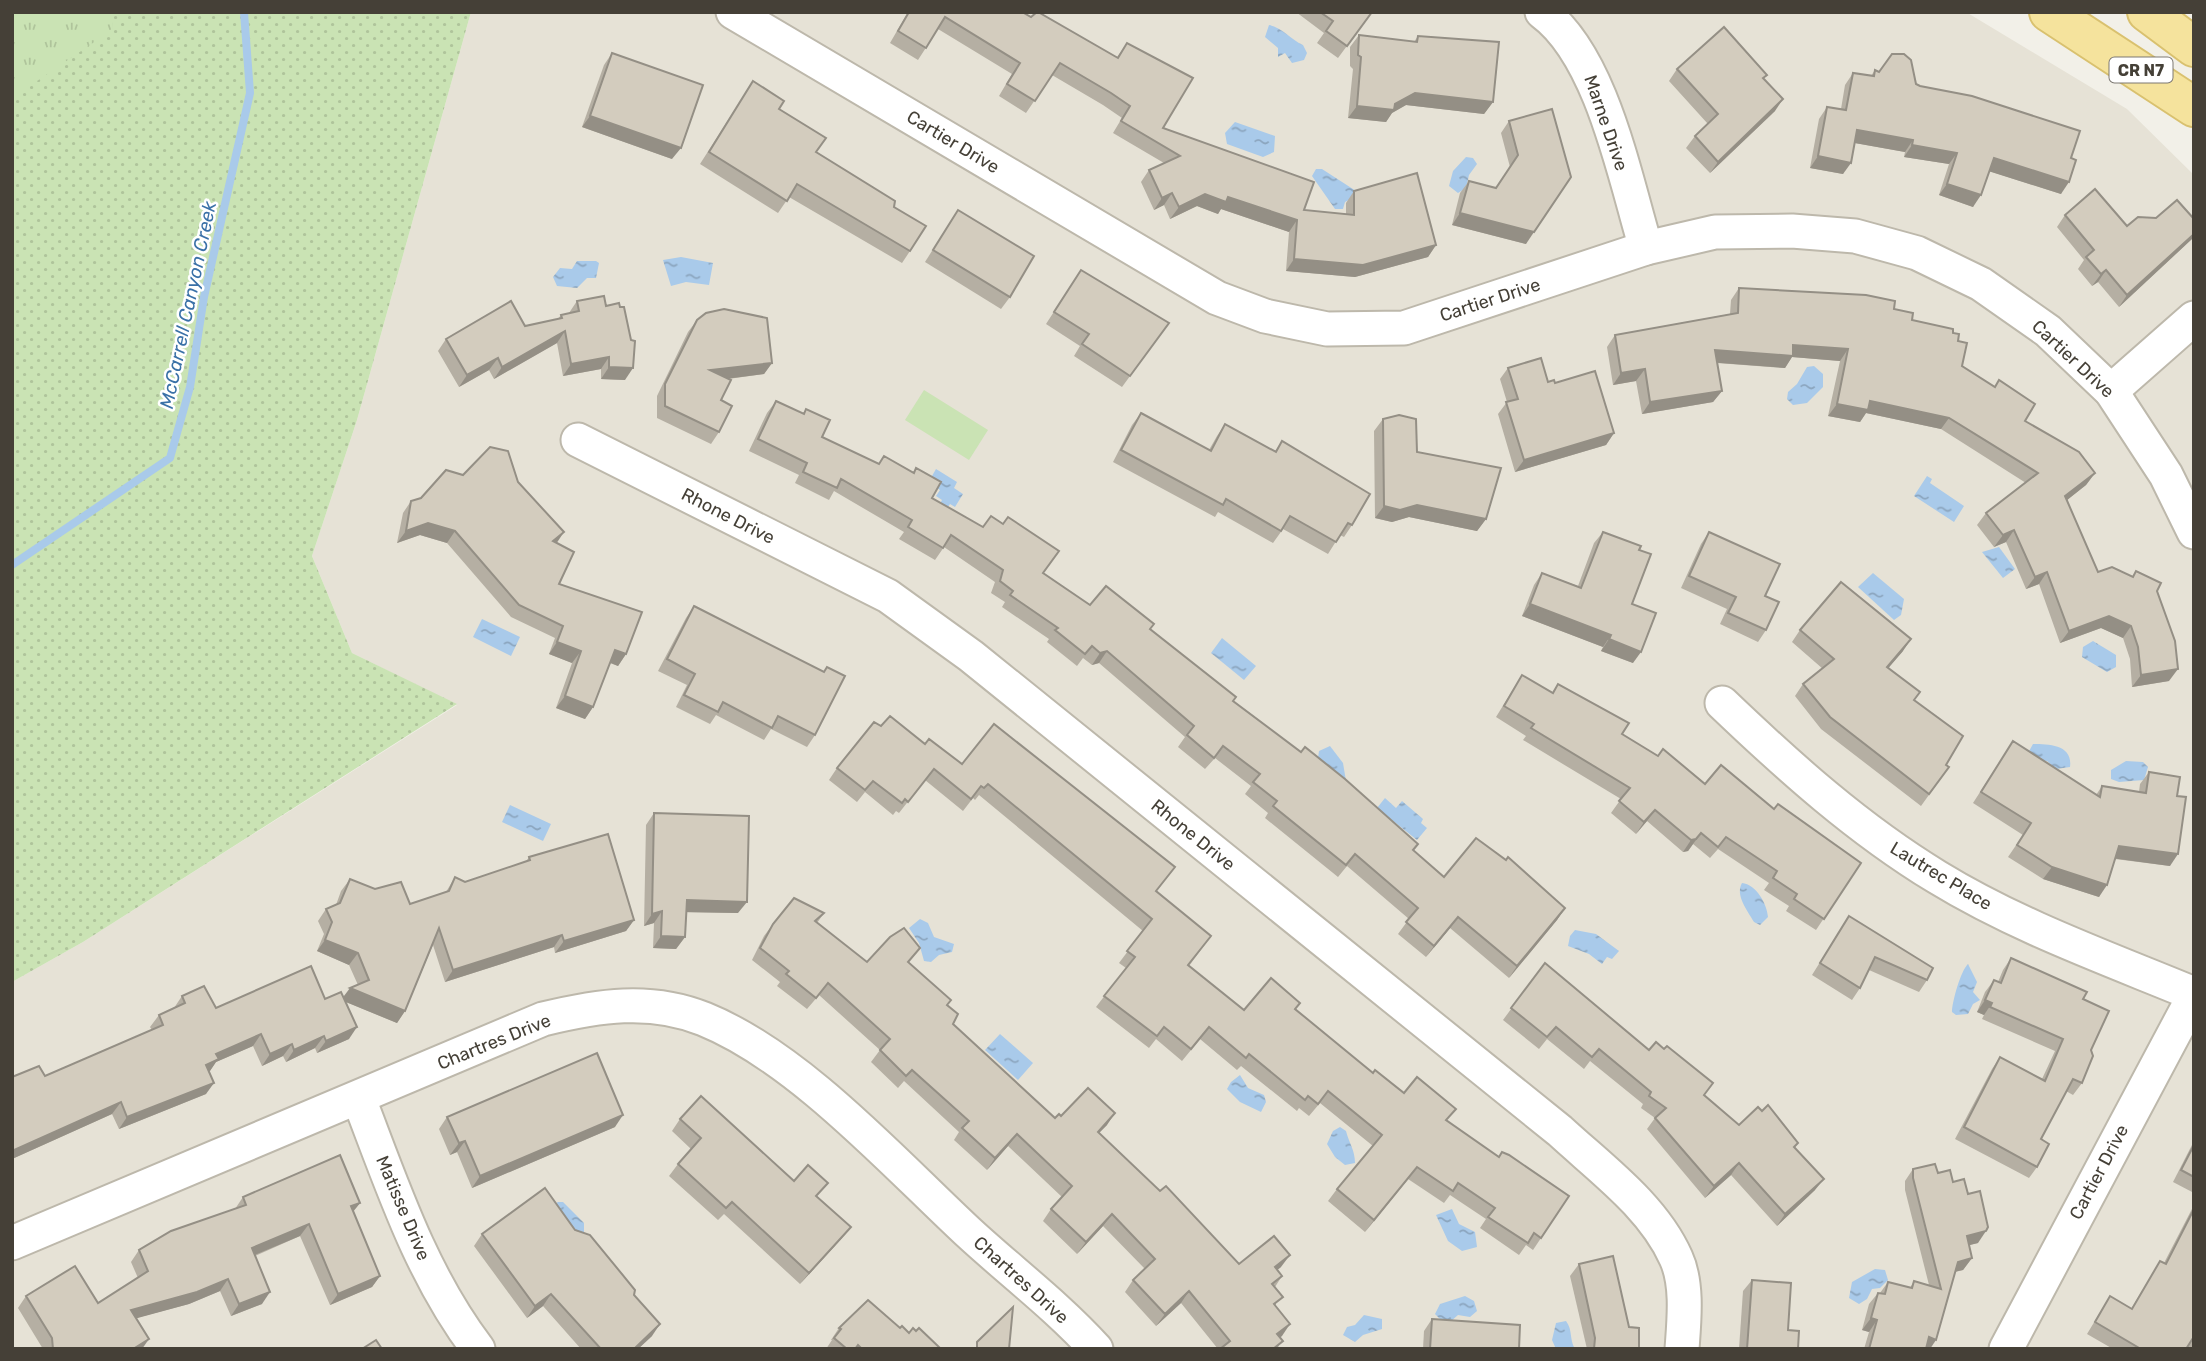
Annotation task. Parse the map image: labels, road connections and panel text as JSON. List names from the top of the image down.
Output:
{
  "streets": {
    "main road": ["CR N7"],
    "street": [
      "Marne Drive",
      "Cartier Drive",
      "Rhone Drive",
      "Lautrec Place",
      "Chartres Drive",
      "Matisse Drive"
    ]
  },
  "crossings": [
    ["Marne Drive", "Cartier Drive"],
    ["Cartier Drive", "Lautrec Place"],
    ["Chartres Drive", "Matisse Drive"]
  ],
  "water": ["McCarrell Canyon Creek"]
}
